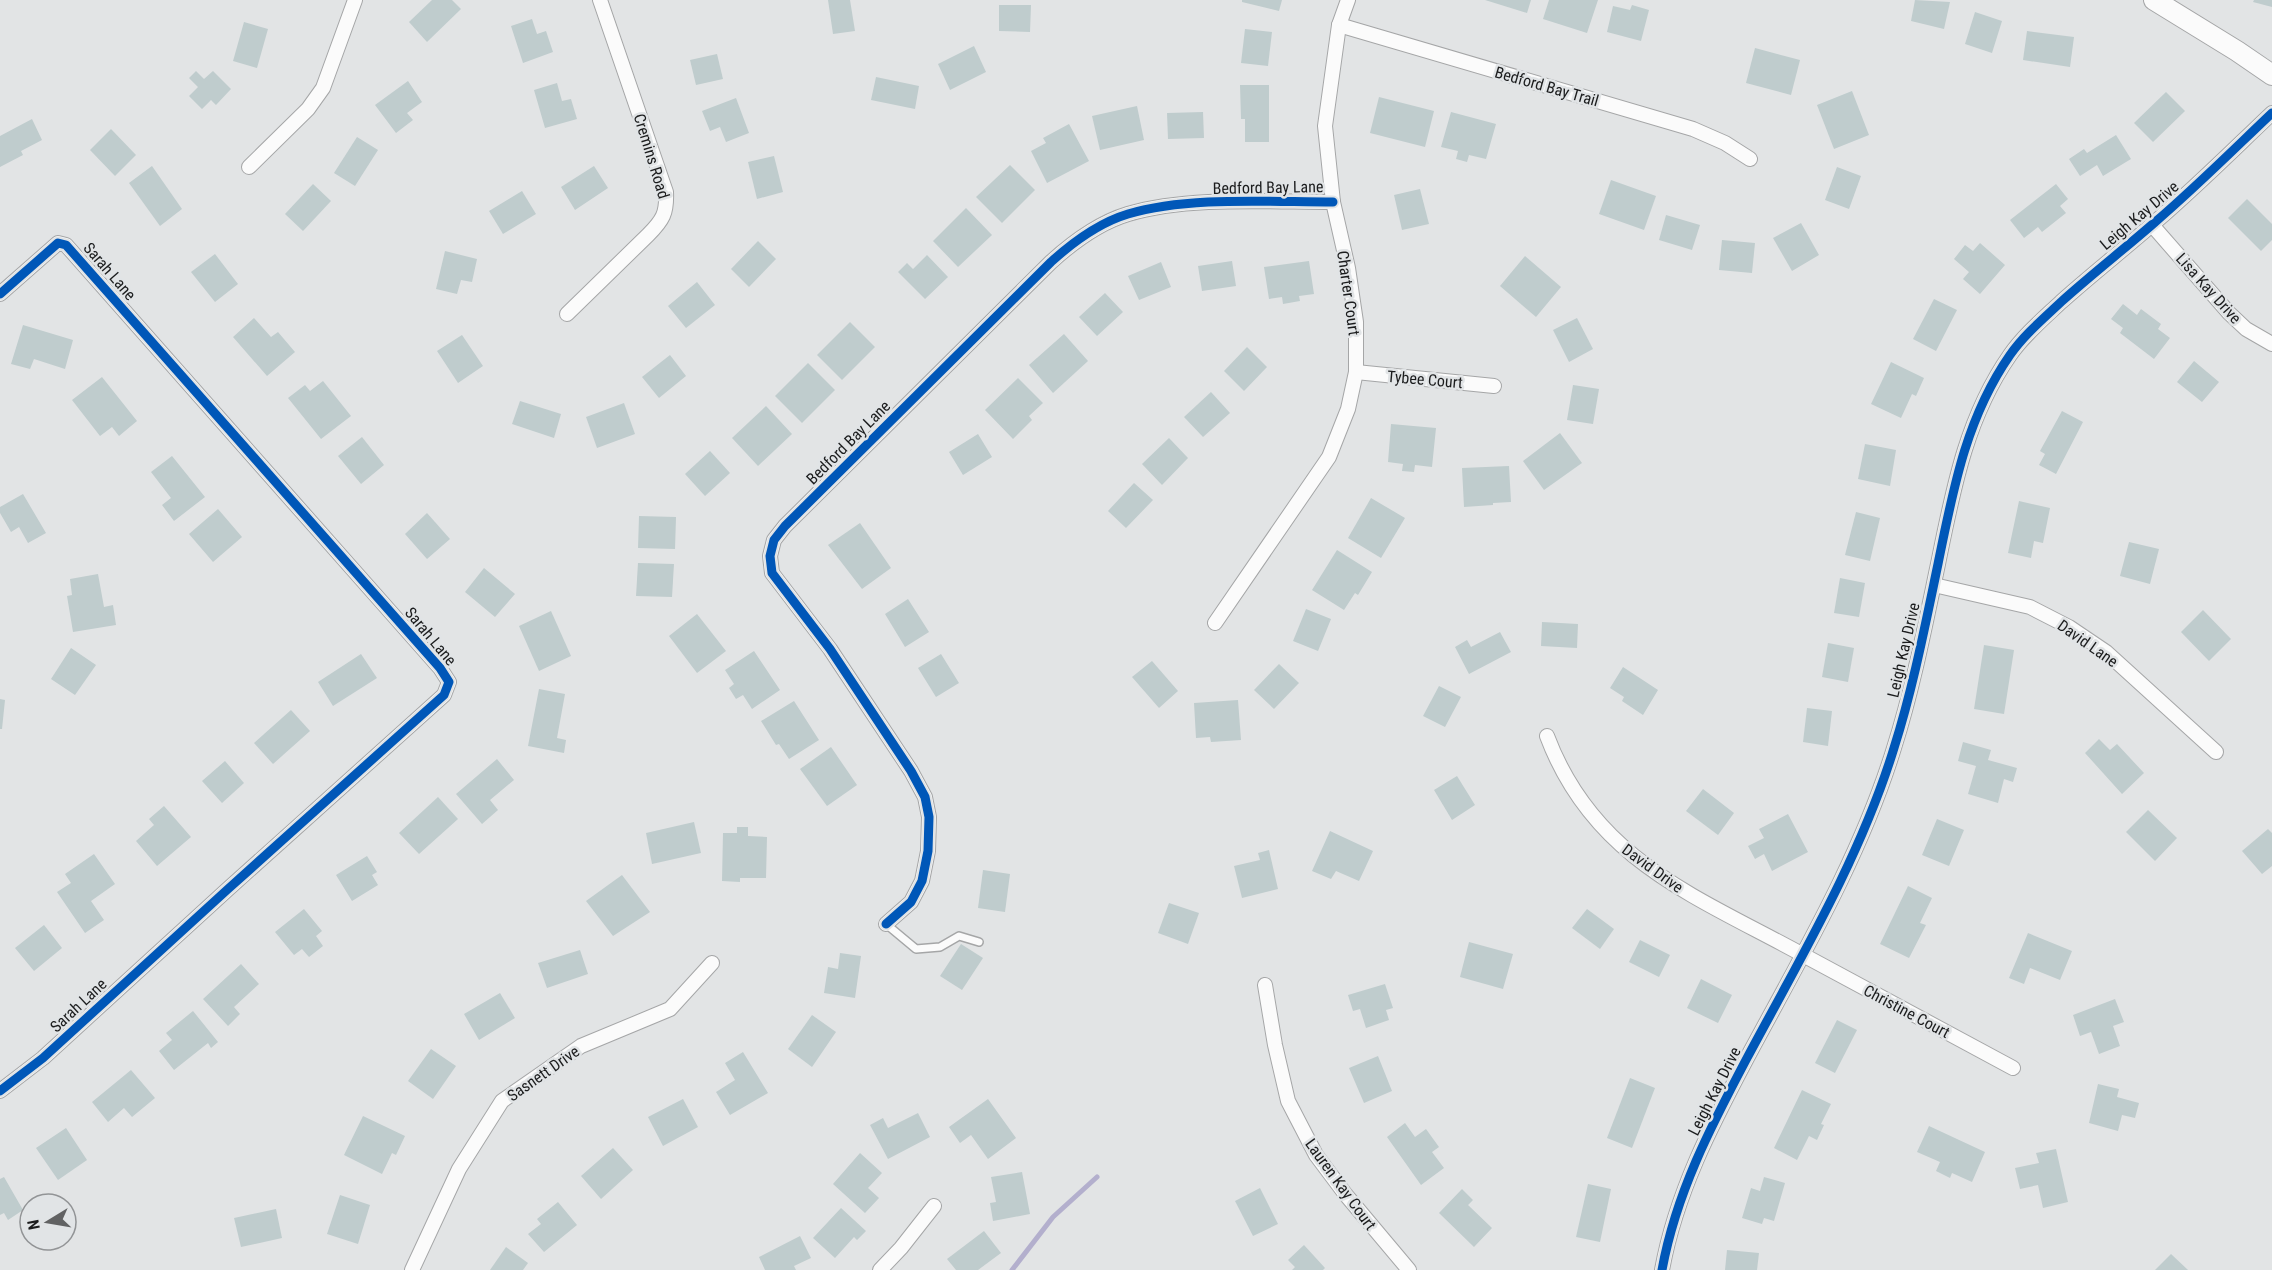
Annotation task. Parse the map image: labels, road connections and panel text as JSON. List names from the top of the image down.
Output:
{
  "streets": {
    "street": [
      "Bedford Bay Trail",
      "Cremins Road",
      "Bedford Bay Lane",
      "Leigh Kay Drive",
      "Sarah Lane",
      "Lisa Kay Drive",
      "Charter Court",
      "Tybee Court",
      "David Lane",
      "David Drive",
      "Christine Court",
      "Sasnett Drive",
      "Lauren Kay Court"
    ]
  },
  "crossings": [
    ["Bedford Bay Trail", "Charter Court"],
    ["Bedford Bay Lane", "Charter Court"],
    ["Leigh Kay Drive", "Lisa Kay Drive"],
    ["Leigh Kay Drive", "David Lane"],
    ["Leigh Kay Drive", "David Drive"],
    ["Leigh Kay Drive", "Christine Court"],
    ["Charter Court", "Tybee Court"],
    ["David Drive", "Christine Court"]
  ],
  "north": "left"
}
